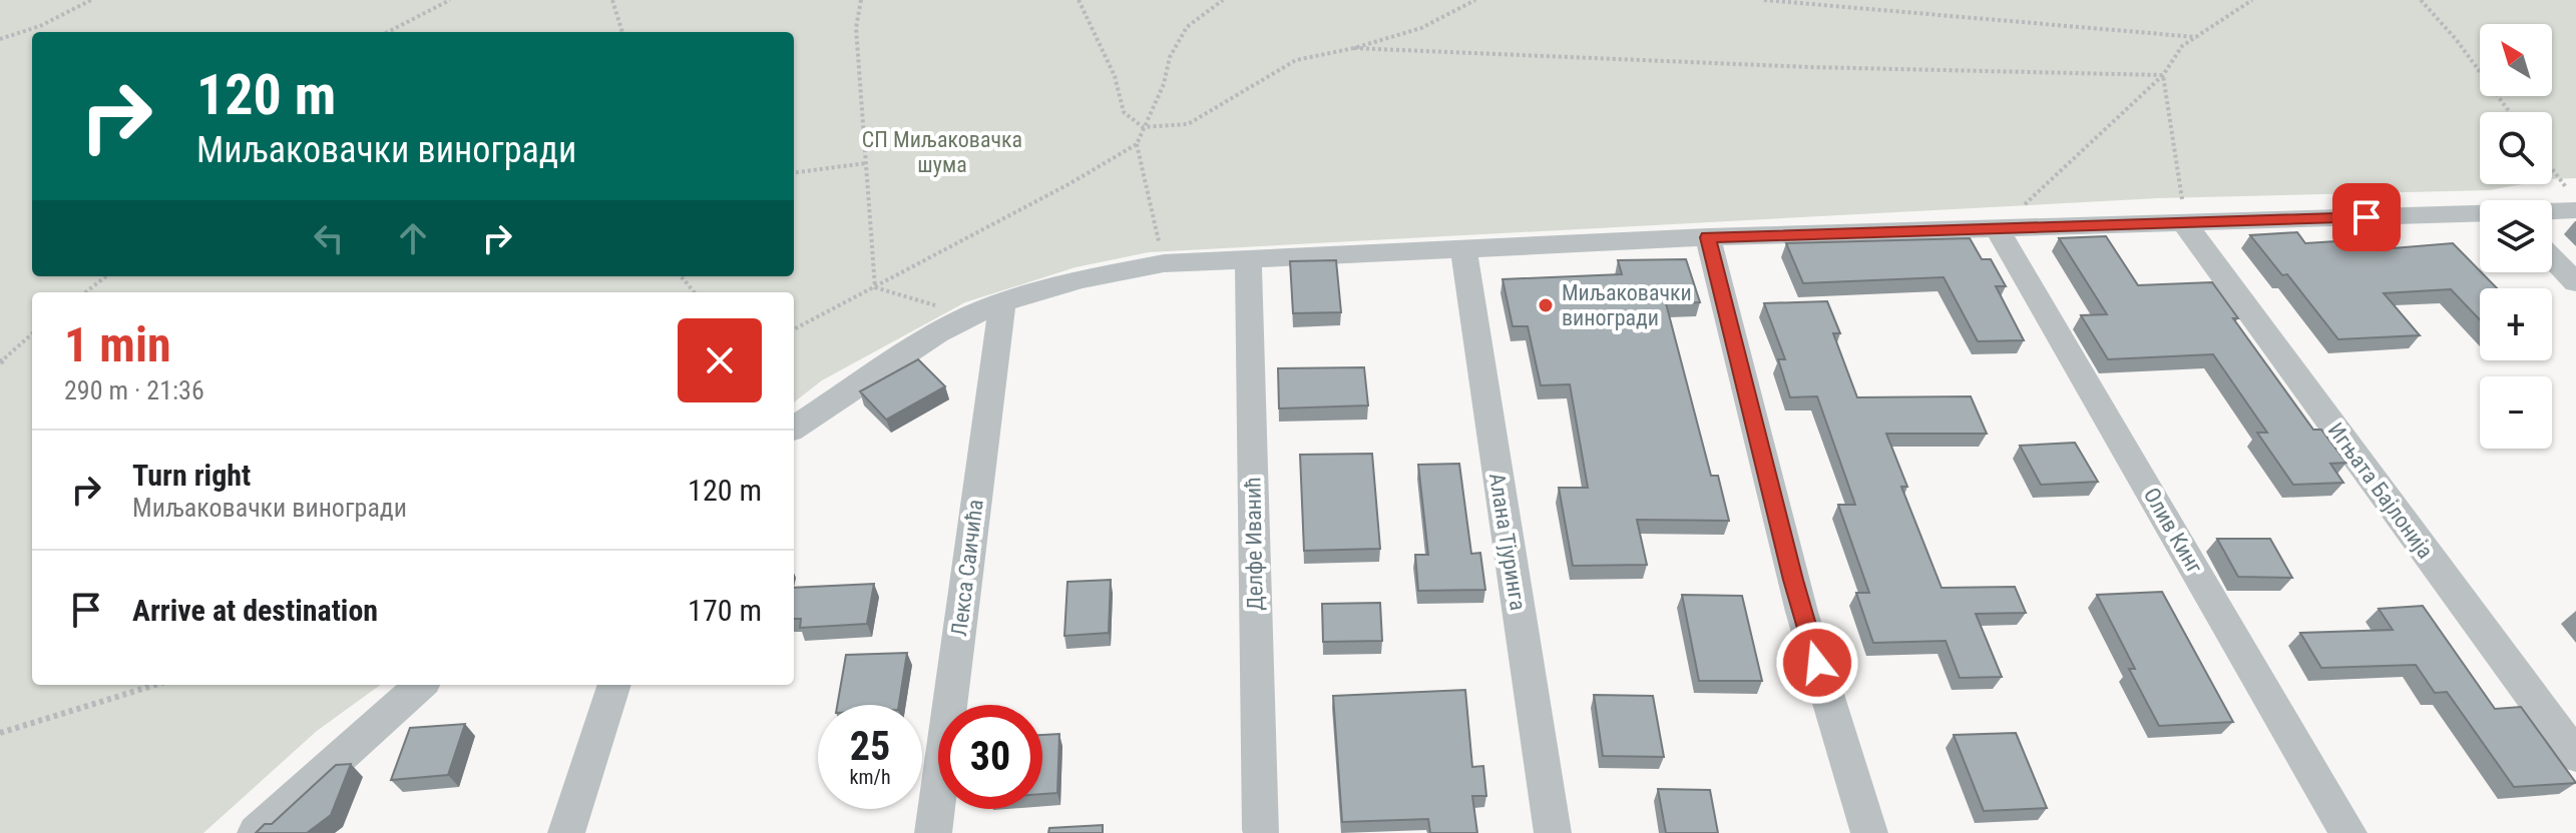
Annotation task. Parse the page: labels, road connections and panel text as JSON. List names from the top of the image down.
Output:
{
  "streets": {
    "street": [
      "Игњата Бајлонија",
      "Олив Кинг",
      "Алана Тјуринга",
      "Делфе Иванић",
      "Лекса Саичића"
    ]
  },
  "parks": ["СП Миљаковачка шума"],
  "places": ["Миљаковачки виногради"],
  "north": "top left",
  "page": {
    "map_buttons": ["+", "−"],
    "turn": ["120 m", "Миљаковачки виногради"],
    "heading": ["1 min", "290 m · 21:36"],
    "list": [
      {
        "name": "Turn right",
        "note": "Миљаковачки виногради",
        "value": "120 m"
      },
      {
        "name": "Arrive at destination",
        "value": "170 m"
      }
    ],
    "speed": "25 km/h",
    "limit": "30"
  }
}
